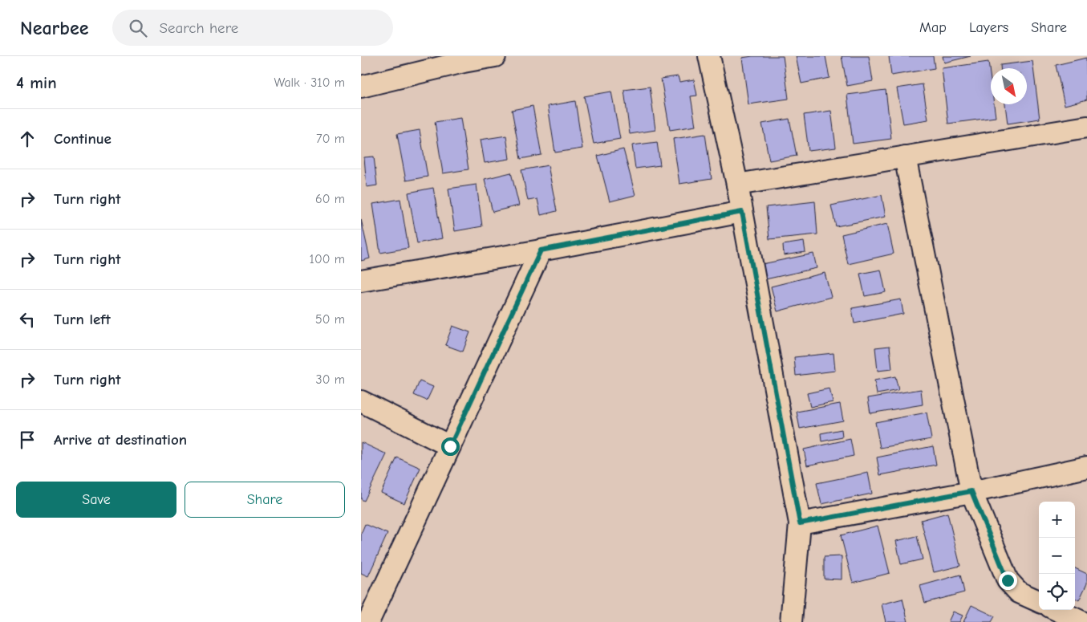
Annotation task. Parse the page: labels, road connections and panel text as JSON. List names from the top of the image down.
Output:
{
  "north": "bottom right",
  "page": {
    "header": "Nearbee",
    "search": "Search here",
    "nav": ["Map", "Layers", "Share"],
    "heading": ["4 min", "Walk · 310 m"],
    "list": [
      ["Continue", "70 m"],
      ["Turn right", "60 m"],
      ["Turn right", "100 m"],
      ["Turn left", "50 m"],
      ["Turn right", "30 m"],
      "Arrive at destination"
    ],
    "buttons": ["Save", "Share"],
    "map_buttons": ["+", "−"]
  }
}
